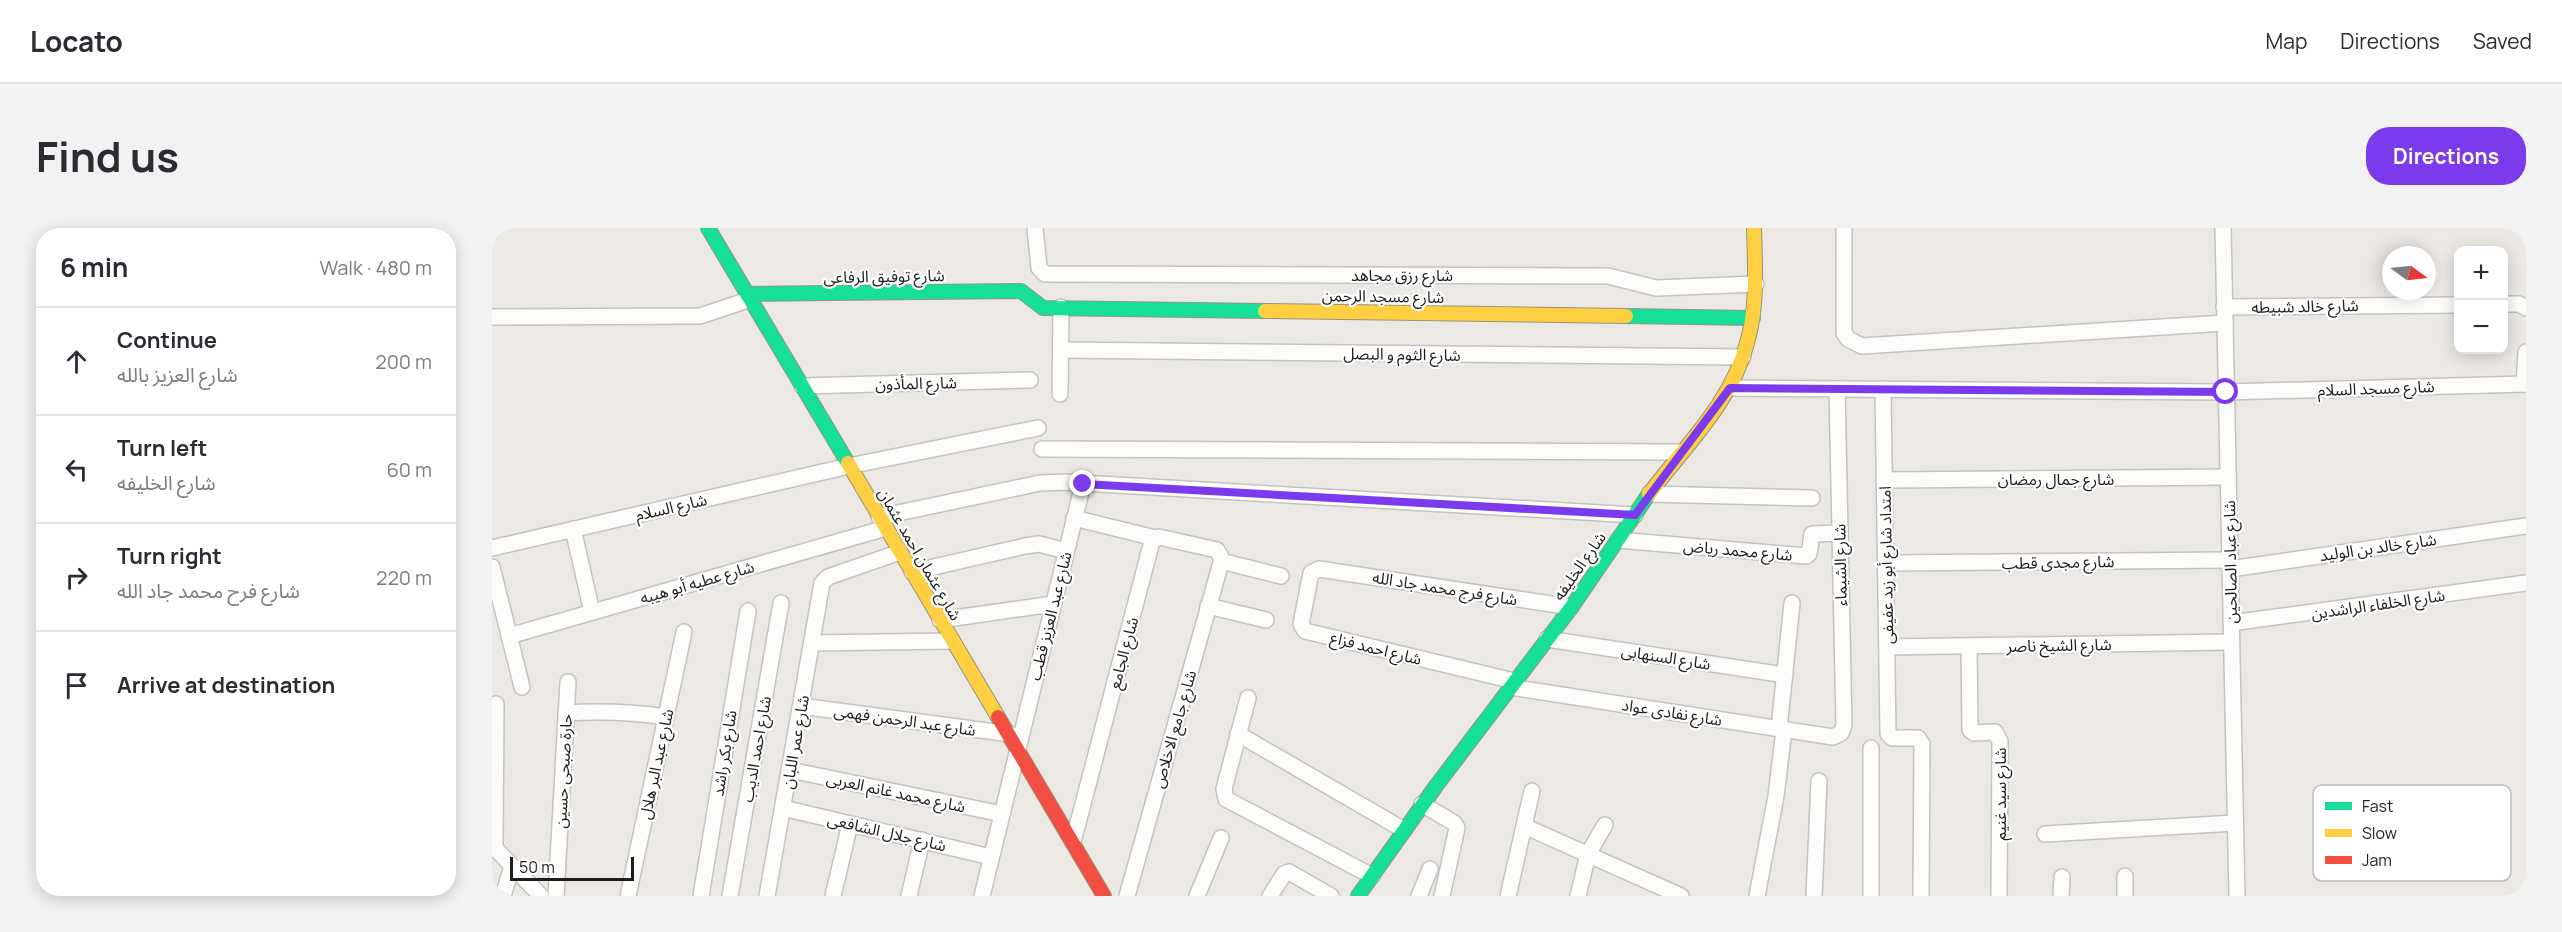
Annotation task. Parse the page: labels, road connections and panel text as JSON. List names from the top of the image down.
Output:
{
  "streets": {
    "street": [
      "شارع رزق مجاهد",
      "شارع توفيق الرفاعى",
      "شارع مسجد الرحمن",
      "شارع خالد شبيطه",
      "شارع الثوم و البصل",
      "شارع المأذون",
      "شارع مسجد السلام",
      "شارع جمال رمضان",
      "شارع السلام",
      "شارع خالد بن الوليد",
      "شارع محمد رياض",
      "شارع عثمان احمد عثمان",
      "شارع مجدى قطب",
      "شارع عباد الصالحين",
      "شارع الشيماء",
      "امتداد شارع أبو زيد عفيفى",
      "شارع الخليفه",
      "شارع عطيه أبو هيبه",
      "شارع فرج محمد جاد الله",
      "شارع الخلفاء الراشدين",
      "شارع عبد العزيز قطب",
      "شارع الشيخ ناصر",
      "شارع احمد فزاع",
      "شارع الجامع",
      "شارع السنهابى",
      "شارع نفادى عواد",
      "شارع عبد الرحمن فهمى",
      "شارع جامع الاخلاص",
      "شارع عمر اللبان",
      "شارع احمد الديب",
      "شارع بكر راشد",
      "شارع عبد البر هلال",
      "حارة صبحى حسين",
      "شارع محمد غانم العربى",
      "شارع سيد غنيم",
      "شارع جلال الشافعى"
    ]
  },
  "crossings": [
    ["شارع رزق مجاهد", "شارع الخليفه"],
    ["شارع توفيق الرفاعى", "شارع مسجد الرحمن"],
    ["شارع توفيق الرفاعى", "شارع عثمان احمد عثمان"],
    ["شارع مسجد الرحمن", "شارع الخليفه"],
    ["شارع خالد شبيطه", "شارع عباد الصالحين"],
    ["شارع الثوم و البصل", "شارع الخليفه"],
    ["شارع المأذون", "شارع عثمان احمد عثمان"],
    ["شارع مسجد السلام", "شارع عباد الصالحين"],
    ["شارع مسجد السلام", "شارع الشيماء"],
    ["شارع مسجد السلام", "امتداد شارع أبو زيد عفيفى"],
    ["شارع مسجد السلام", "شارع الخليفه"],
    ["شارع جمال رمضان", "شارع عباد الصالحين"],
    ["شارع جمال رمضان", "امتداد شارع أبو زيد عفيفى"],
    ["شارع السلام", "شارع عثمان احمد عثمان"],
    ["شارع خالد بن الوليد", "شارع مجدى قطب"],
    ["شارع خالد بن الوليد", "شارع عباد الصالحين"],
    ["شارع محمد رياض", "شارع الشيماء"],
    ["شارع محمد رياض", "شارع الخليفه"],
    ["شارع عثمان احمد عثمان", "شارع عطيه أبو هيبه"],
    ["شارع عثمان احمد عثمان", "شارع عبد العزيز قطب"],
    ["شارع عثمان احمد عثمان", "شارع الجامع"],
    ["شارع عثمان احمد عثمان", "شارع عبد الرحمن فهمى"],
    ["شارع عثمان احمد عثمان", "شارع عمر اللبان"],
    ["شارع مجدى قطب", "شارع عباد الصالحين"],
    ["شارع مجدى قطب", "امتداد شارع أبو زيد عفيفى"],
    ["شارع عباد الصالحين", "شارع الخلفاء الراشدين"],
    ["شارع عباد الصالحين", "شارع الشيخ ناصر"],
    ["شارع الشيماء", "شارع نفادى عواد"],
    ["امتداد شارع أبو زيد عفيفى", "شارع الشيخ ناصر"],
    ["شارع الخليفه", "شارع عطيه أبو هيبه"],
    ["شارع الخليفه", "شارع فرج محمد جاد الله"],
    ["شارع الخليفه", "شارع احمد فزاع"],
    ["شارع الخليفه", "شارع السنهابى"],
    ["شارع الخليفه", "شارع نفادى عواد"],
    ["شارع عطيه أبو هيبه", "شارع عبد العزيز قطب"],
    ["شارع فرج محمد جاد الله", "شارع احمد فزاع"],
    ["شارع عبد العزيز قطب", "شارع محمد غانم العربى"],
    ["شارع عبد العزيز قطب", "شارع جلال الشافعى"],
    ["شارع الشيخ ناصر", "شارع سيد غنيم"],
    ["شارع احمد فزاع", "شارع نفادى عواد"],
    ["شارع عبد الرحمن فهمى", "شارع عمر اللبان"],
    ["شارع عمر اللبان", "شارع محمد غانم العربى"],
    ["شارع عمر اللبان", "شارع جلال الشافعى"]
  ],
  "legend": ["Fast", "Slow", "Jam"],
  "scale_bar": "50 m",
  "north": "right",
  "page": {
    "header": "Locato",
    "nav": ["Map", "Directions", "Saved"],
    "title": "Find us",
    "buttons": "Directions",
    "heading": ["6 min", "Walk · 480 m"],
    "map_buttons": ["+", "−"],
    "list": [
      ["Continue", "شارع العزيز بالله", "200 m"],
      ["Turn left", "شارع الخليفه", "60 m"],
      ["Turn right", "شارع فرح محمد جاد الله", "220 m"],
      "Arrive at destination"
    ],
    "scale": "50 m"
  }
}
